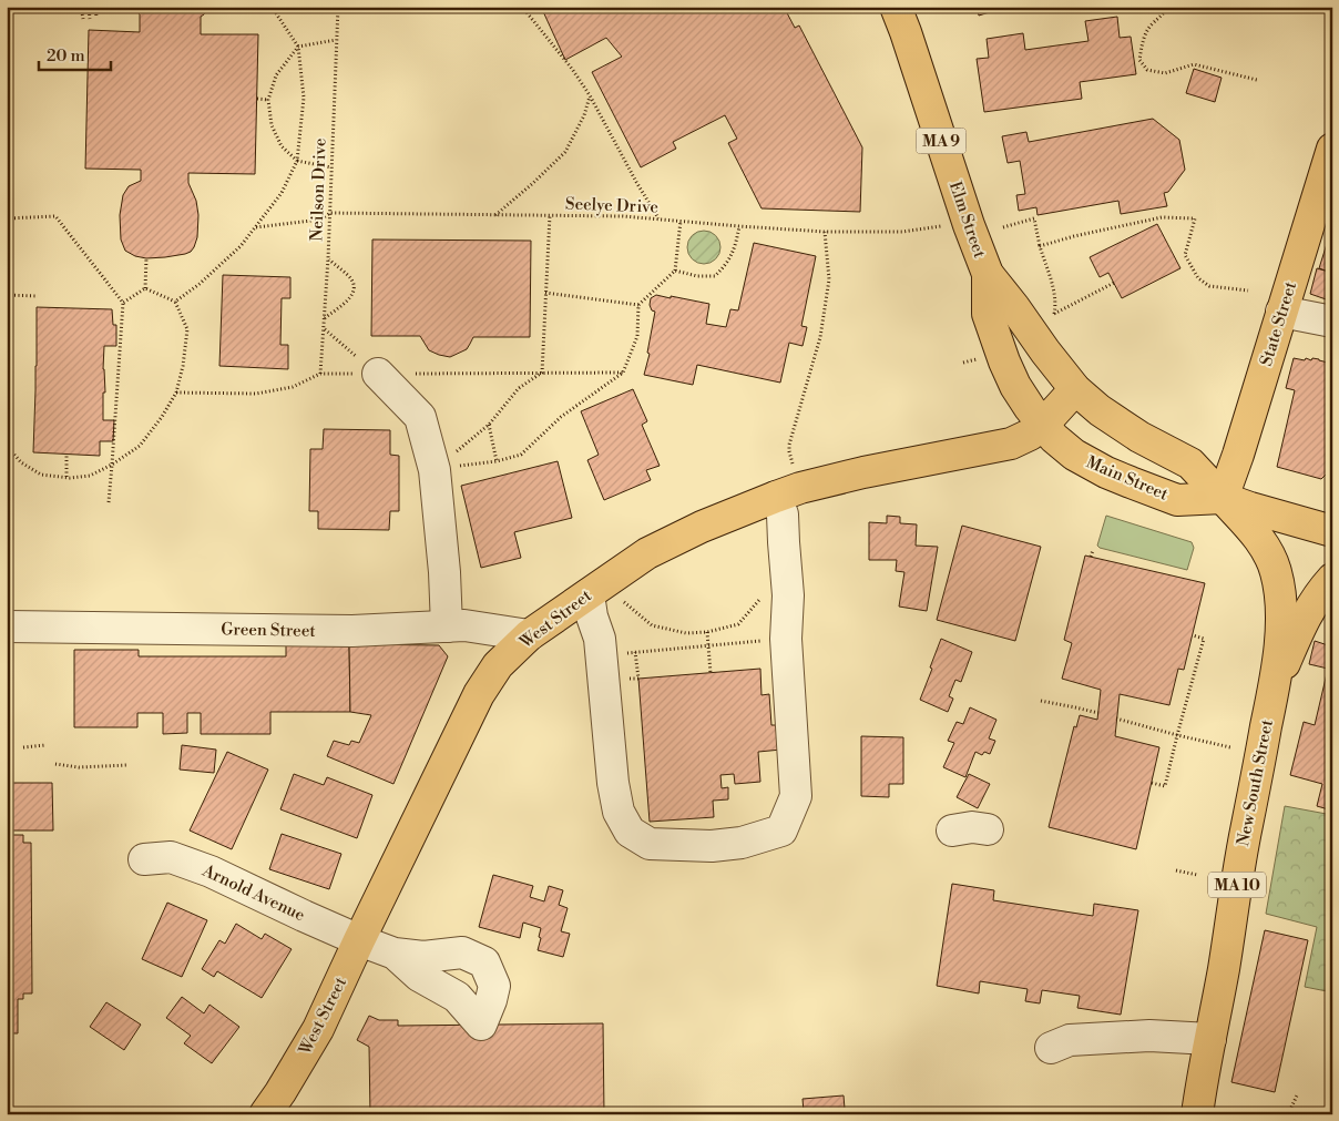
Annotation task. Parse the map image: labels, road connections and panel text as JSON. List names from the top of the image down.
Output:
{
  "streets": {
    "main road": [
      "MA 9",
      "Elm Street",
      "State Street",
      "Main Street",
      "West Street",
      "New South Street",
      "MA 10"
    ],
    "street": ["Green Street", "Arnold Avenue"],
    "path": ["Neilson Drive", "Seelye Drive"]
  },
  "crossings": [
    ["Neilson Drive", "Seelye Drive"],
    ["Seelye Drive", "Elm Street"],
    ["Elm Street", "Main Street"],
    ["Elm Street", "West Street"],
    ["State Street", "Main Street"],
    ["State Street", "New South Street"],
    ["Main Street", "West Street"],
    ["Main Street", "New South Street"],
    ["West Street", "Green Street"],
    ["West Street", "Arnold Avenue"],
    ["New South Street", "MA 10"]
  ],
  "scale_bar": "20 m"
}
